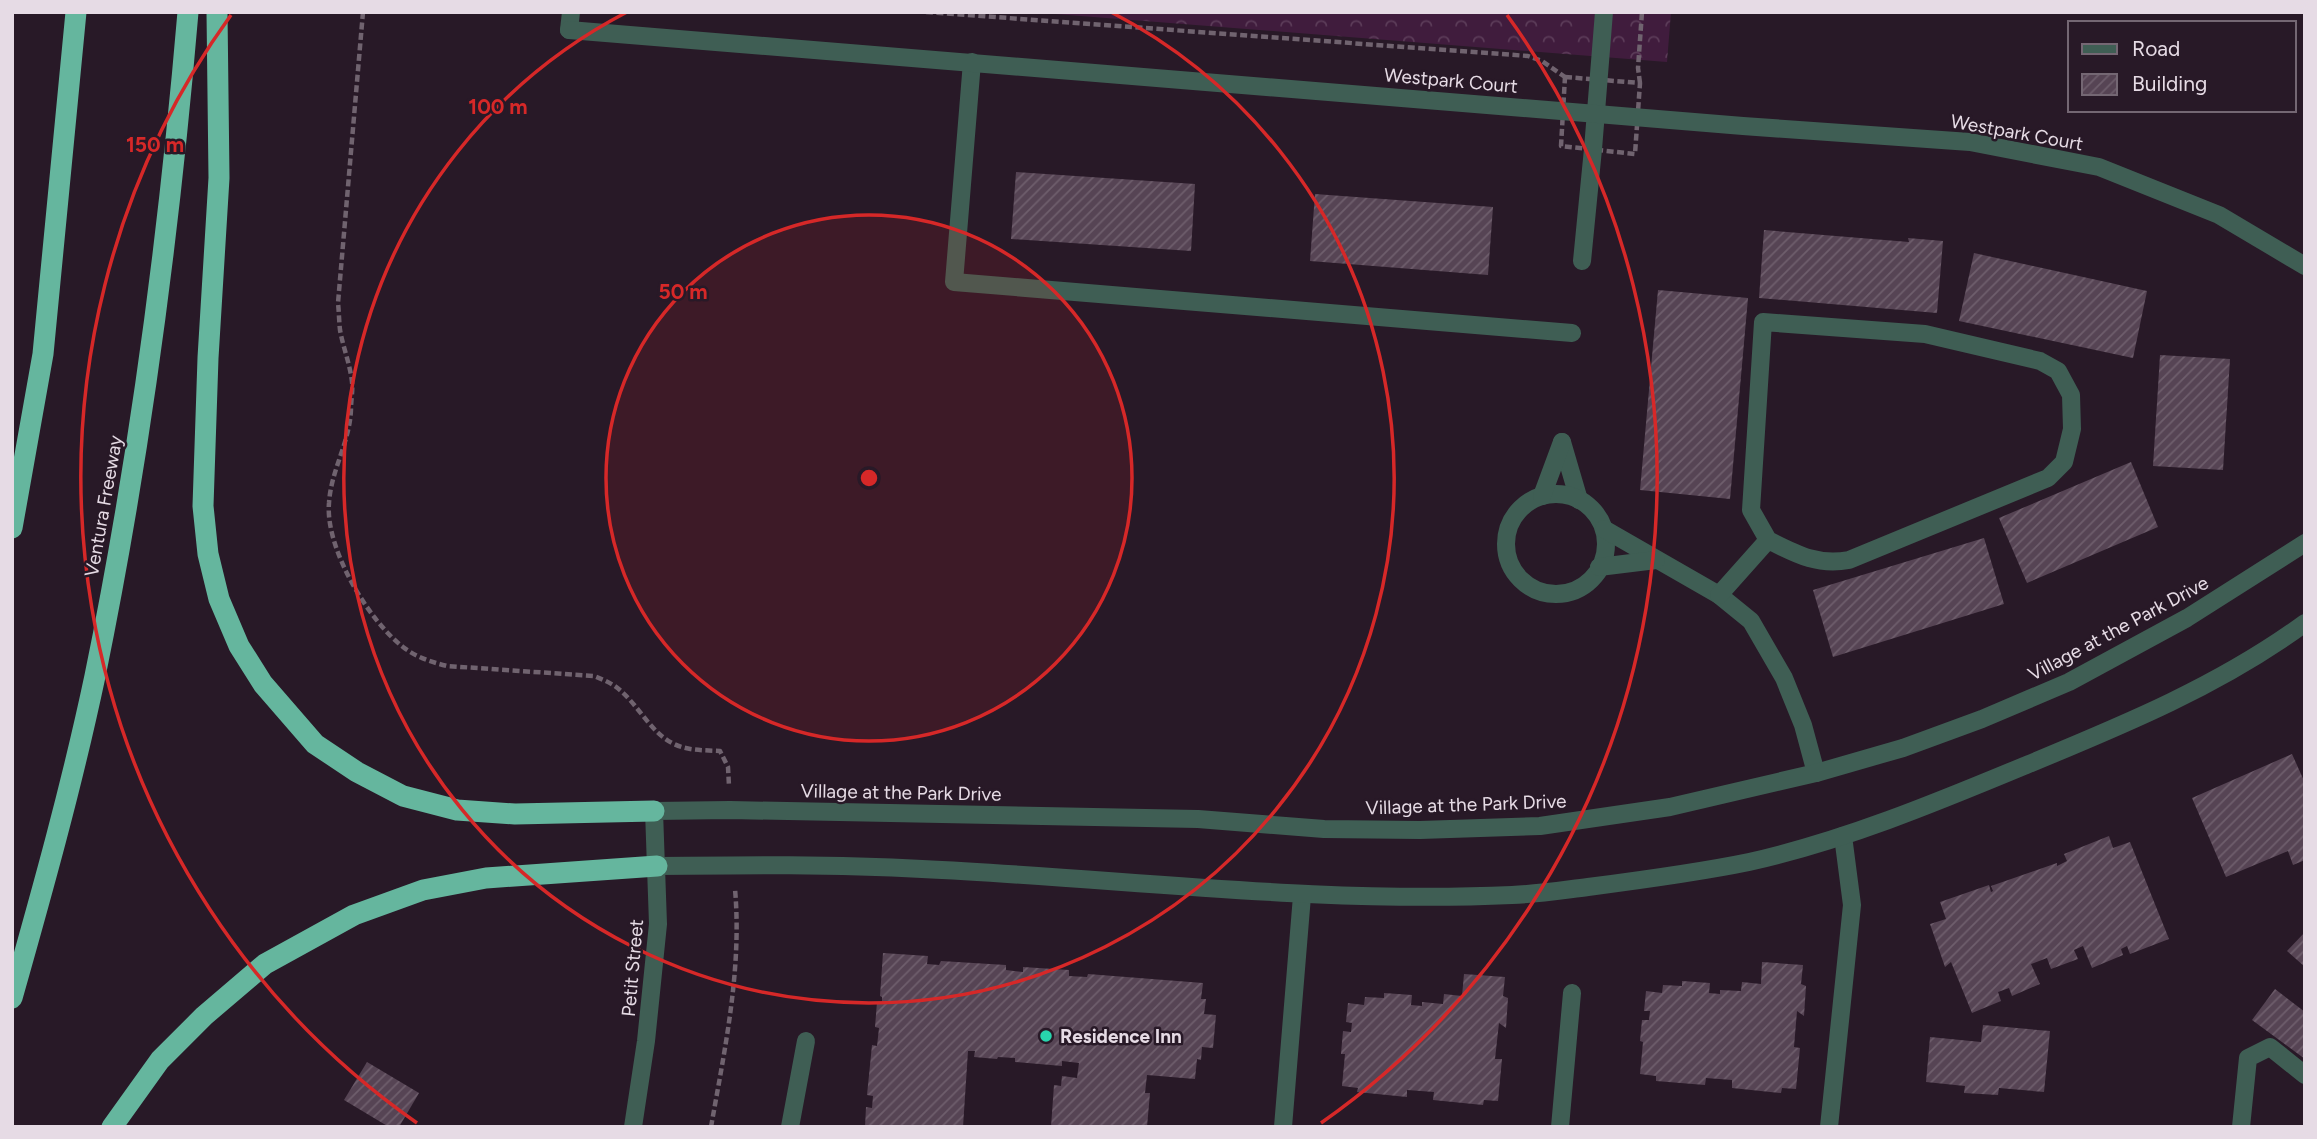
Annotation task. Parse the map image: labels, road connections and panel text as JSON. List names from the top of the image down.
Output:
{
  "streets": {
    "highway": ["Ventura Freeway"],
    "street": ["Westpark Court", "Village at the Park Drive", "Petit Street"]
  },
  "crossings": [
    ["Village at the Park Drive", "Petit Street"]
  ],
  "places": ["Residence Inn"],
  "legend": ["Road", "Building"],
  "rings": ["100 m", "150 m", "50 m"]
}
